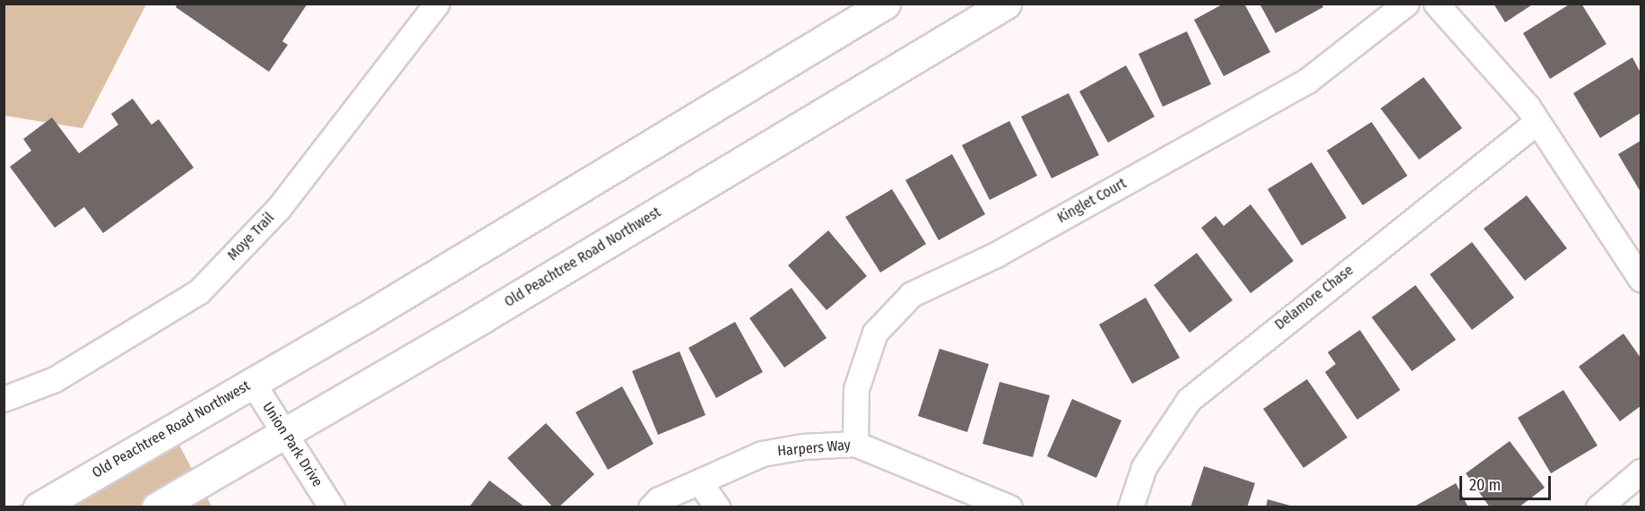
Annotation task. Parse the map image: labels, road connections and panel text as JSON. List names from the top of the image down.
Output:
{
  "streets": {
    "main road": ["Old Peachtree Road Northwest"],
    "street": [
      "Kinglet Court",
      "Moye Trail",
      "Delamore Chase",
      "Union Park Drive",
      "Harpers Way"
    ]
  },
  "crossings": [
    ["Kinglet Court", "Harpers Way"],
    ["Old Peachtree Road Northwest", "Union Park Drive"]
  ],
  "scale_bar": "20 m"
}
